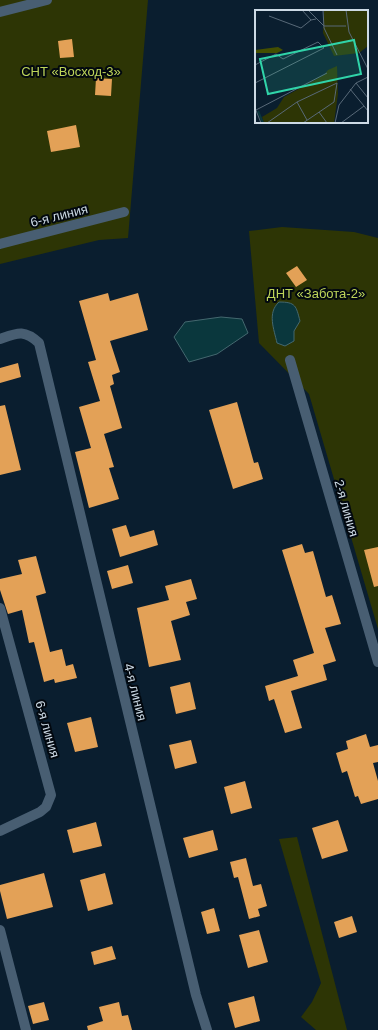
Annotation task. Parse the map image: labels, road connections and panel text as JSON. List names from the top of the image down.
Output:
{
  "streets": {
    "street": ["6-я линия", "2-я линия", "4-я линия"]
  },
  "parks": ["СНТ «Восход-3»", "ДНТ «Забота-2»"]
}
